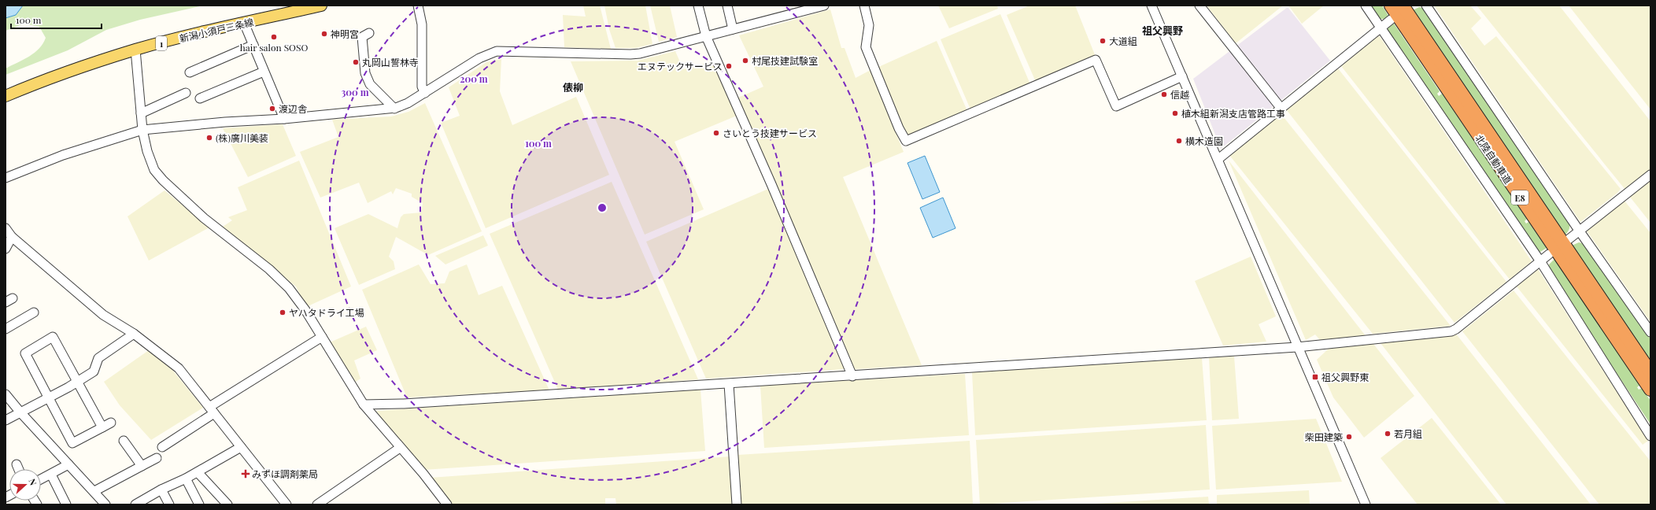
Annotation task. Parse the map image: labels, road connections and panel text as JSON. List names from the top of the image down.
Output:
{
  "streets": {
    "highway": ["北陸自動車道", "E8"],
    "main road": ["新潟小須戸三条線", "1"]
  },
  "districts": ["祖父興野", "俵柳"],
  "places": {
    "other": [
      "神明宮",
      "hair salon SOSO",
      "大道組",
      "村尾技建試験室",
      "丸岡山誓林寺",
      "エヌテックサービス",
      "信越",
      "渡辺舎",
      "植木組新潟支店管路工事",
      "さいとう技建サービス",
      "(株)廣川美装",
      "横木造園",
      "ヤハタドライ工場",
      "若月組",
      "柴田建築"
    ],
    "transit": ["祖父興野東"],
    "health": ["みずほ調剤薬局"]
  },
  "scale_bar": "100 m",
  "north": "right",
  "rings": ["200 m", "300 m", "100 m"]
}
